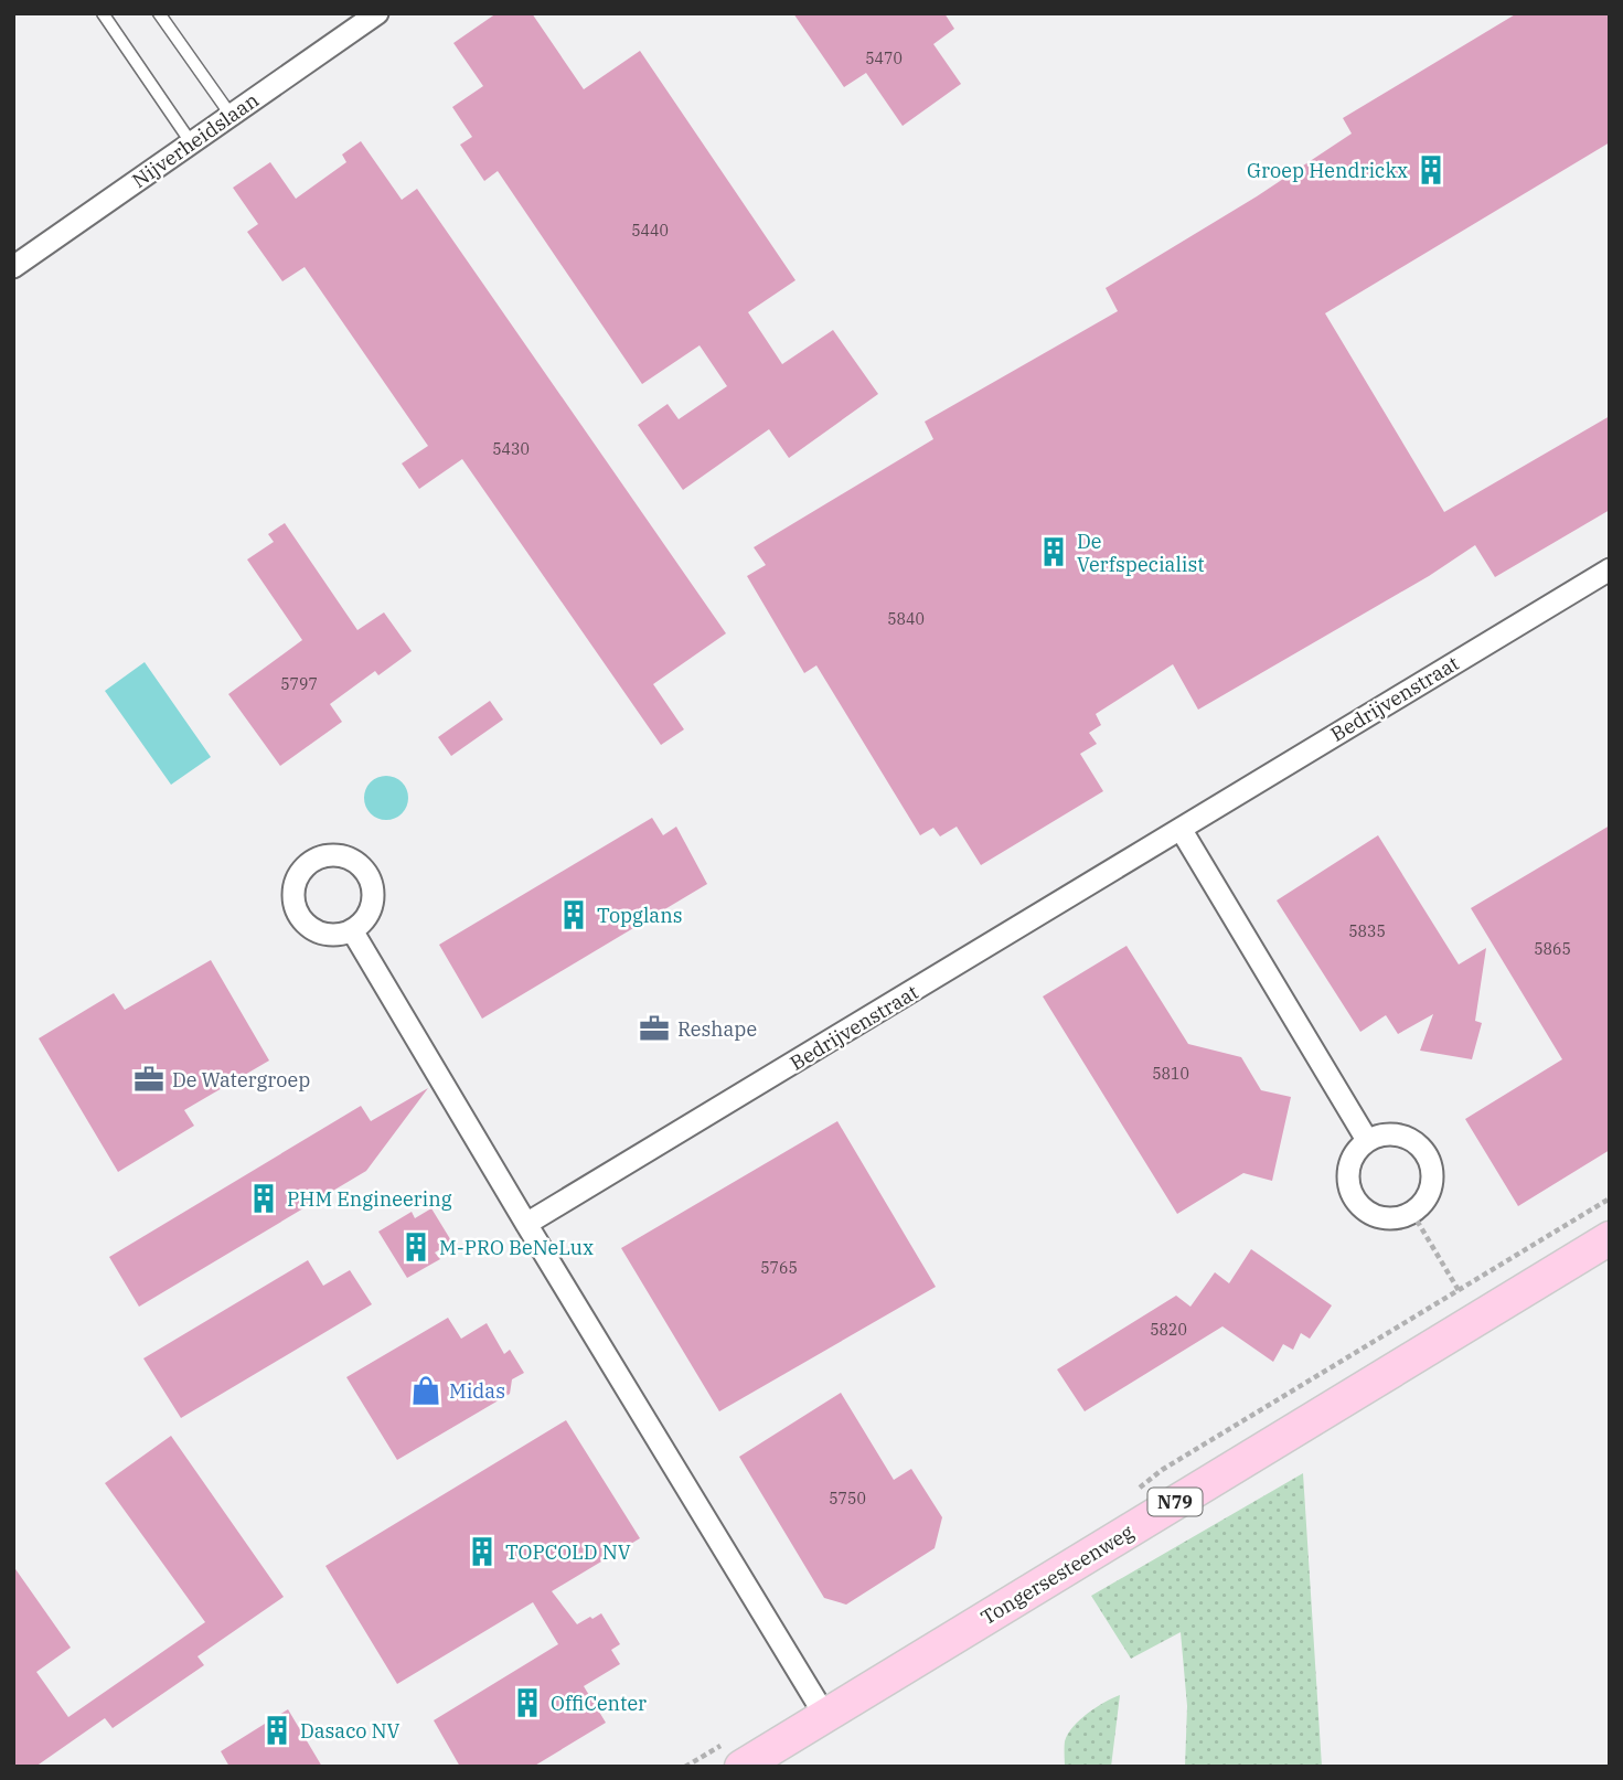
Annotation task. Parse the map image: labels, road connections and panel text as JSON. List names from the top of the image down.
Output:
{
  "streets": {
    "main road": ["N79", "Tongersesteenweg"],
    "street": ["Nijverheidslaan", "Bedrijvenstraat"]
  },
  "places": {
    "building": [
      "Groep Hendrickx",
      "De Verfspecialist",
      "Topglans",
      "PHM Engineering",
      "M-PRO BeNeLux",
      "TOPCOLD NV",
      "OffiCenter",
      "Dasaco NV"
    ],
    "office": ["Reshape", "De Watergroep"],
    "shop": ["Midas"]
  },
  "house_numbers": [
    "5470",
    "5440",
    "5430",
    "5840",
    "5797",
    "5835",
    "5865",
    "5810",
    "5765",
    "5820",
    "5750"
  ]
}
